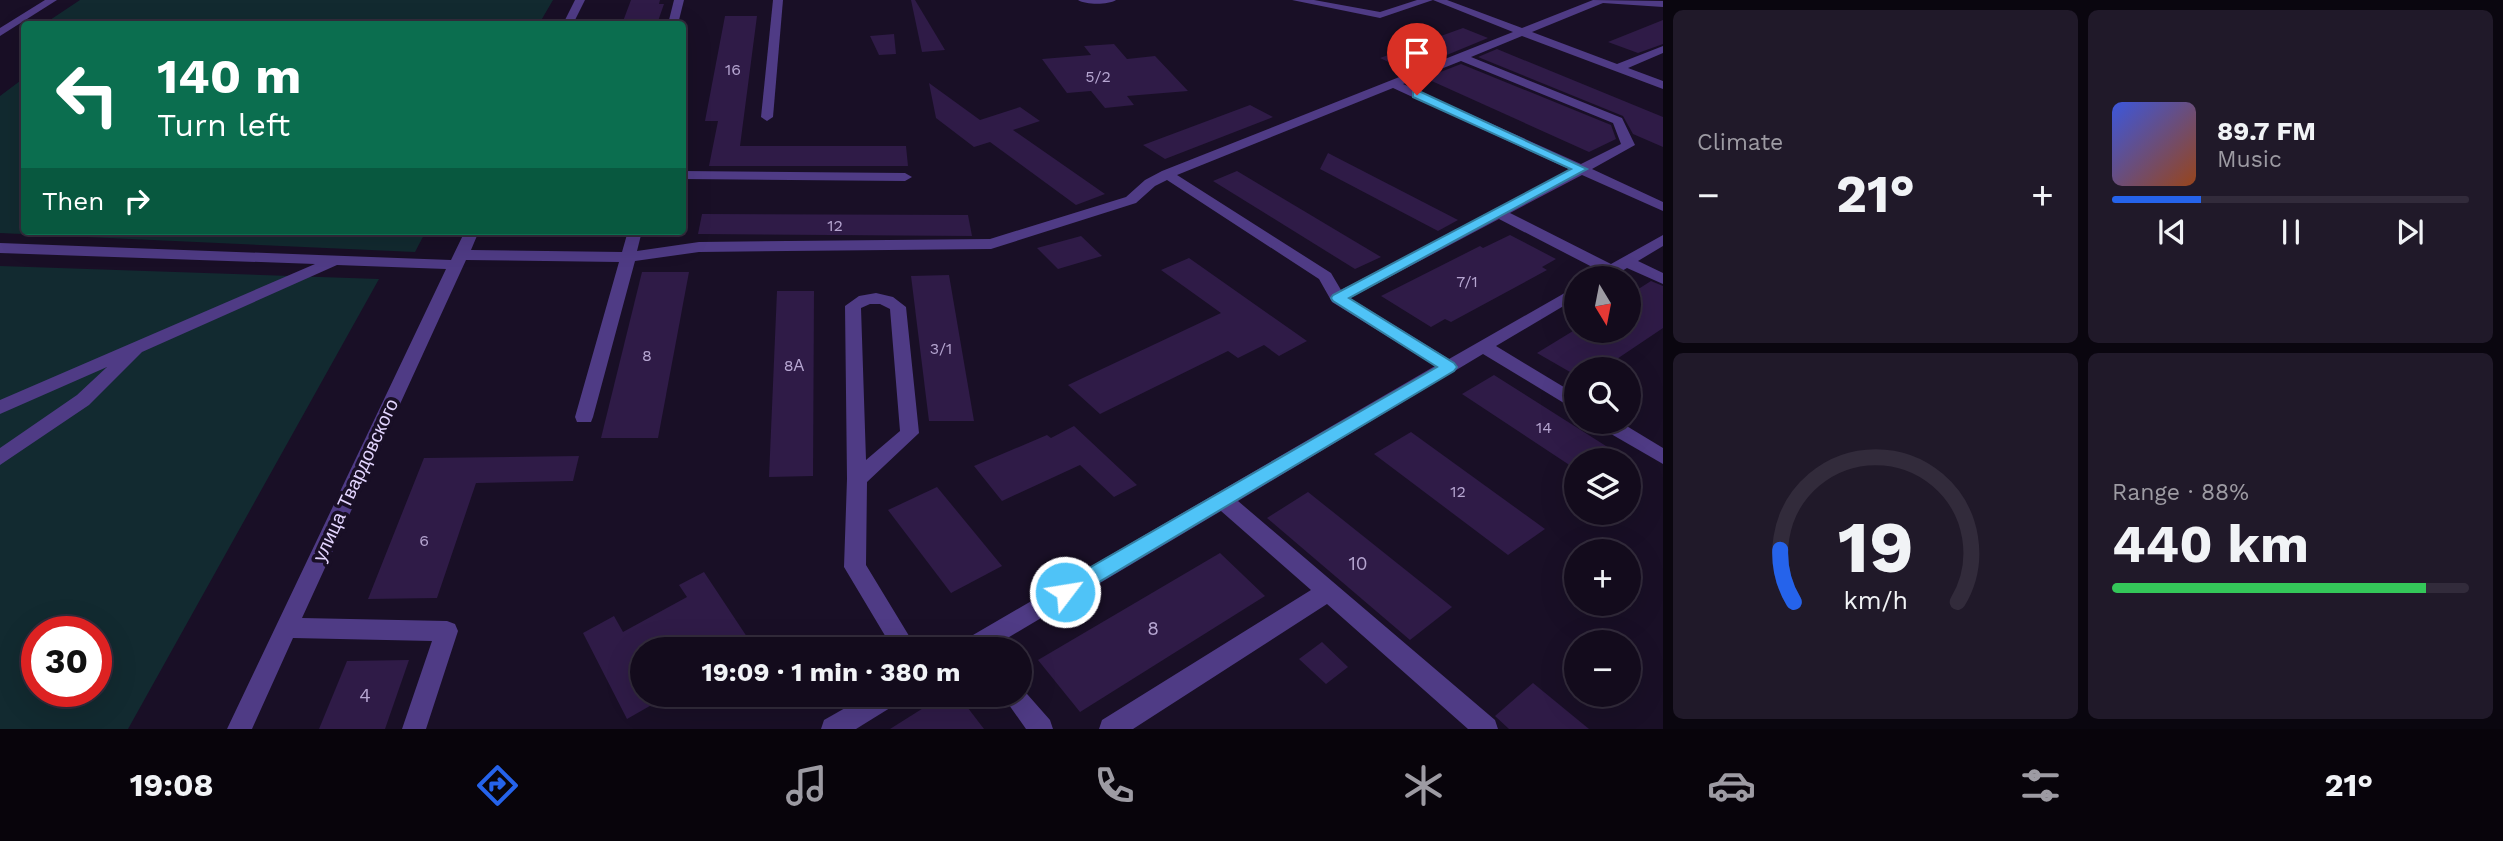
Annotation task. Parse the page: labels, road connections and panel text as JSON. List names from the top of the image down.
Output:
{
  "streets": {
    "street": ["улица Твардовского"]
  },
  "house_numbers": [
    "16",
    "5/2",
    "12",
    "7/1",
    "3/1",
    "8",
    "8А",
    "14",
    "12",
    "6",
    "10",
    "8",
    "4"
  ],
  "north": "bottom",
  "page": {
    "tile": [
      "Climate",
      ["Range · 88%", "440 km"]
    ],
    "turn": ["140 m", "Turn left"],
    "song": ["89.7 FM", "Music"],
    "heat": ["−", "21°", "+"],
    "then": "Then",
    "map_buttons": ["+", "−"],
    "limit": "30",
    "trip": "19:09 · 1 min · 380 m",
    "tabs": ["19:08", "21°"],
    "gauge": ["19", "km/h"]
  }
}
